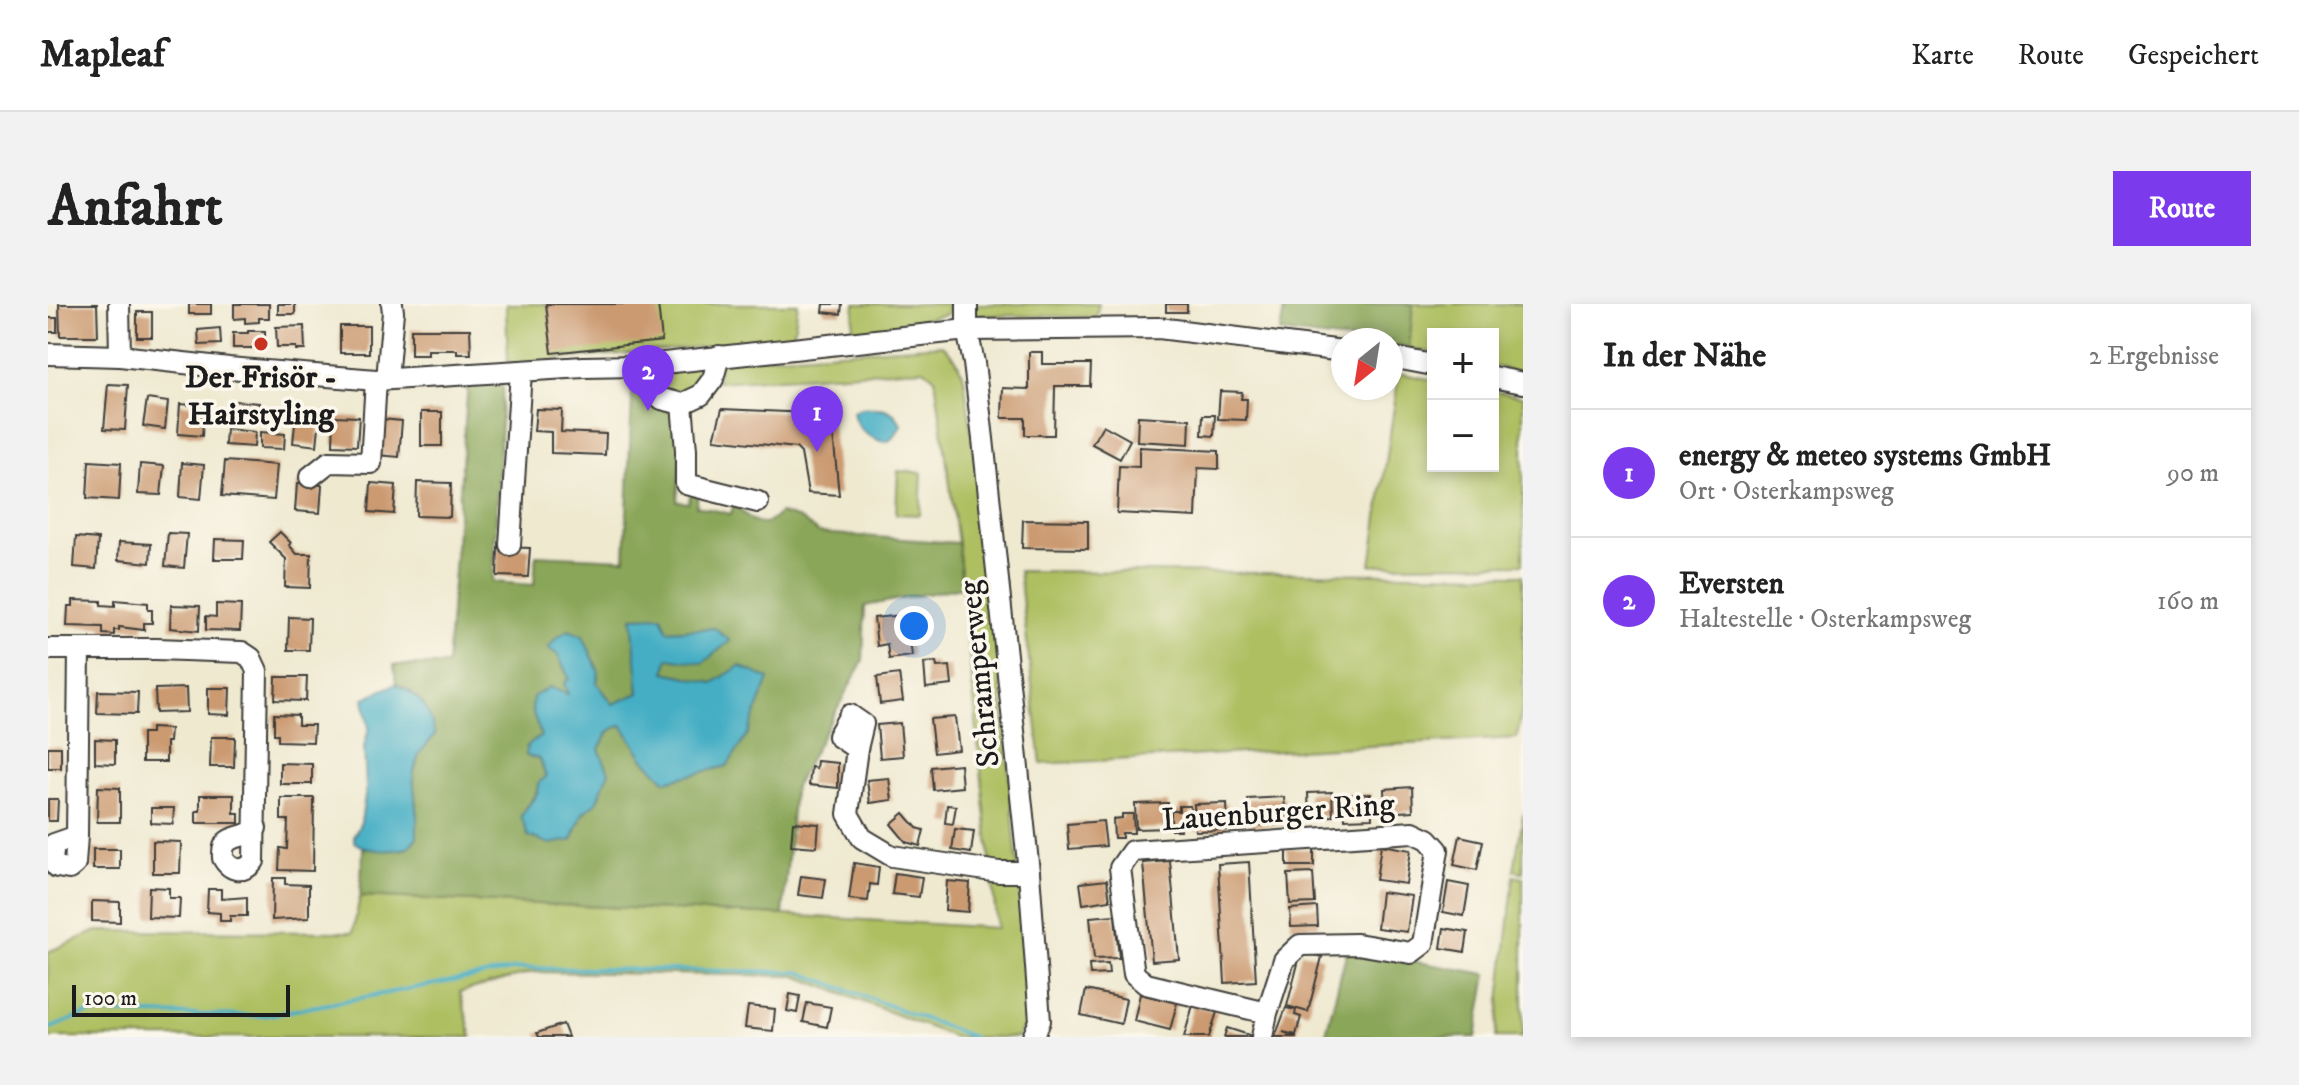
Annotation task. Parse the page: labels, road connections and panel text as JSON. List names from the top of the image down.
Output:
{
  "streets": {
    "street": ["Schramperweg", "Lauenburger Ring"]
  },
  "places": ["Der Frisör - Hairstyling"],
  "scale_bar": "100 m",
  "north": "bottom left",
  "page": {
    "header": "Mapleaf",
    "nav": ["Karte", "Route", "Gespeichert"],
    "buttons": "Route",
    "title": "Anfahrt",
    "heading": ["In der Nähe", "2 Ergebnisse"],
    "map_buttons": ["+", "−"],
    "pins": ["2", "1"],
    "list": [
      {
        "mark": "1",
        "name": "energy & meteo systems GmbH",
        "note": "Ort · Osterkampsweg",
        "value": "90 m"
      },
      {
        "mark": "2",
        "name": "Eversten",
        "note": "Haltestelle · Osterkampsweg",
        "value": "160 m"
      }
    ],
    "scale": "100 m"
  }
}
